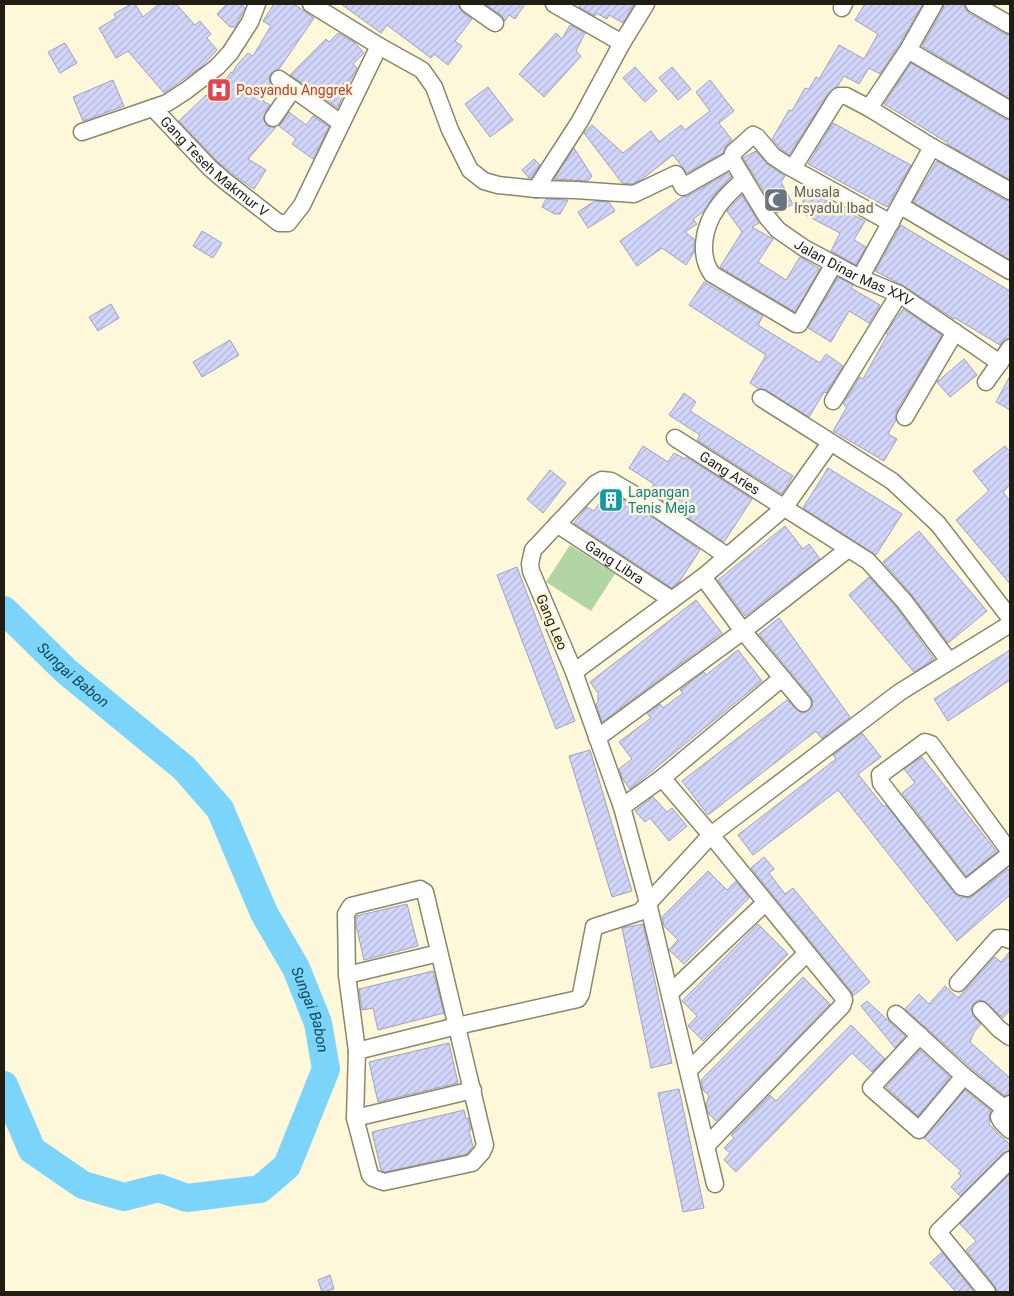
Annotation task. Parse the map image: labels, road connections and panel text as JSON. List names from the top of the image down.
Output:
{
  "streets": {
    "street": [
      "Gang Teseh Makmur V",
      "Jalan Dinar Mas XXV",
      "Gang Aries",
      "Gang Libra",
      "Gang Leo"
    ]
  },
  "crossings": [
    ["Gang Libra", "Gang Leo"]
  ],
  "water": ["Sungai Babon"],
  "places": {
    "hospital": ["Posyandu Anggrek"],
    "mosque": ["Musala Irsyadul Ibad"],
    "building": ["Lapangan Tenis Meja"]
  }
}
